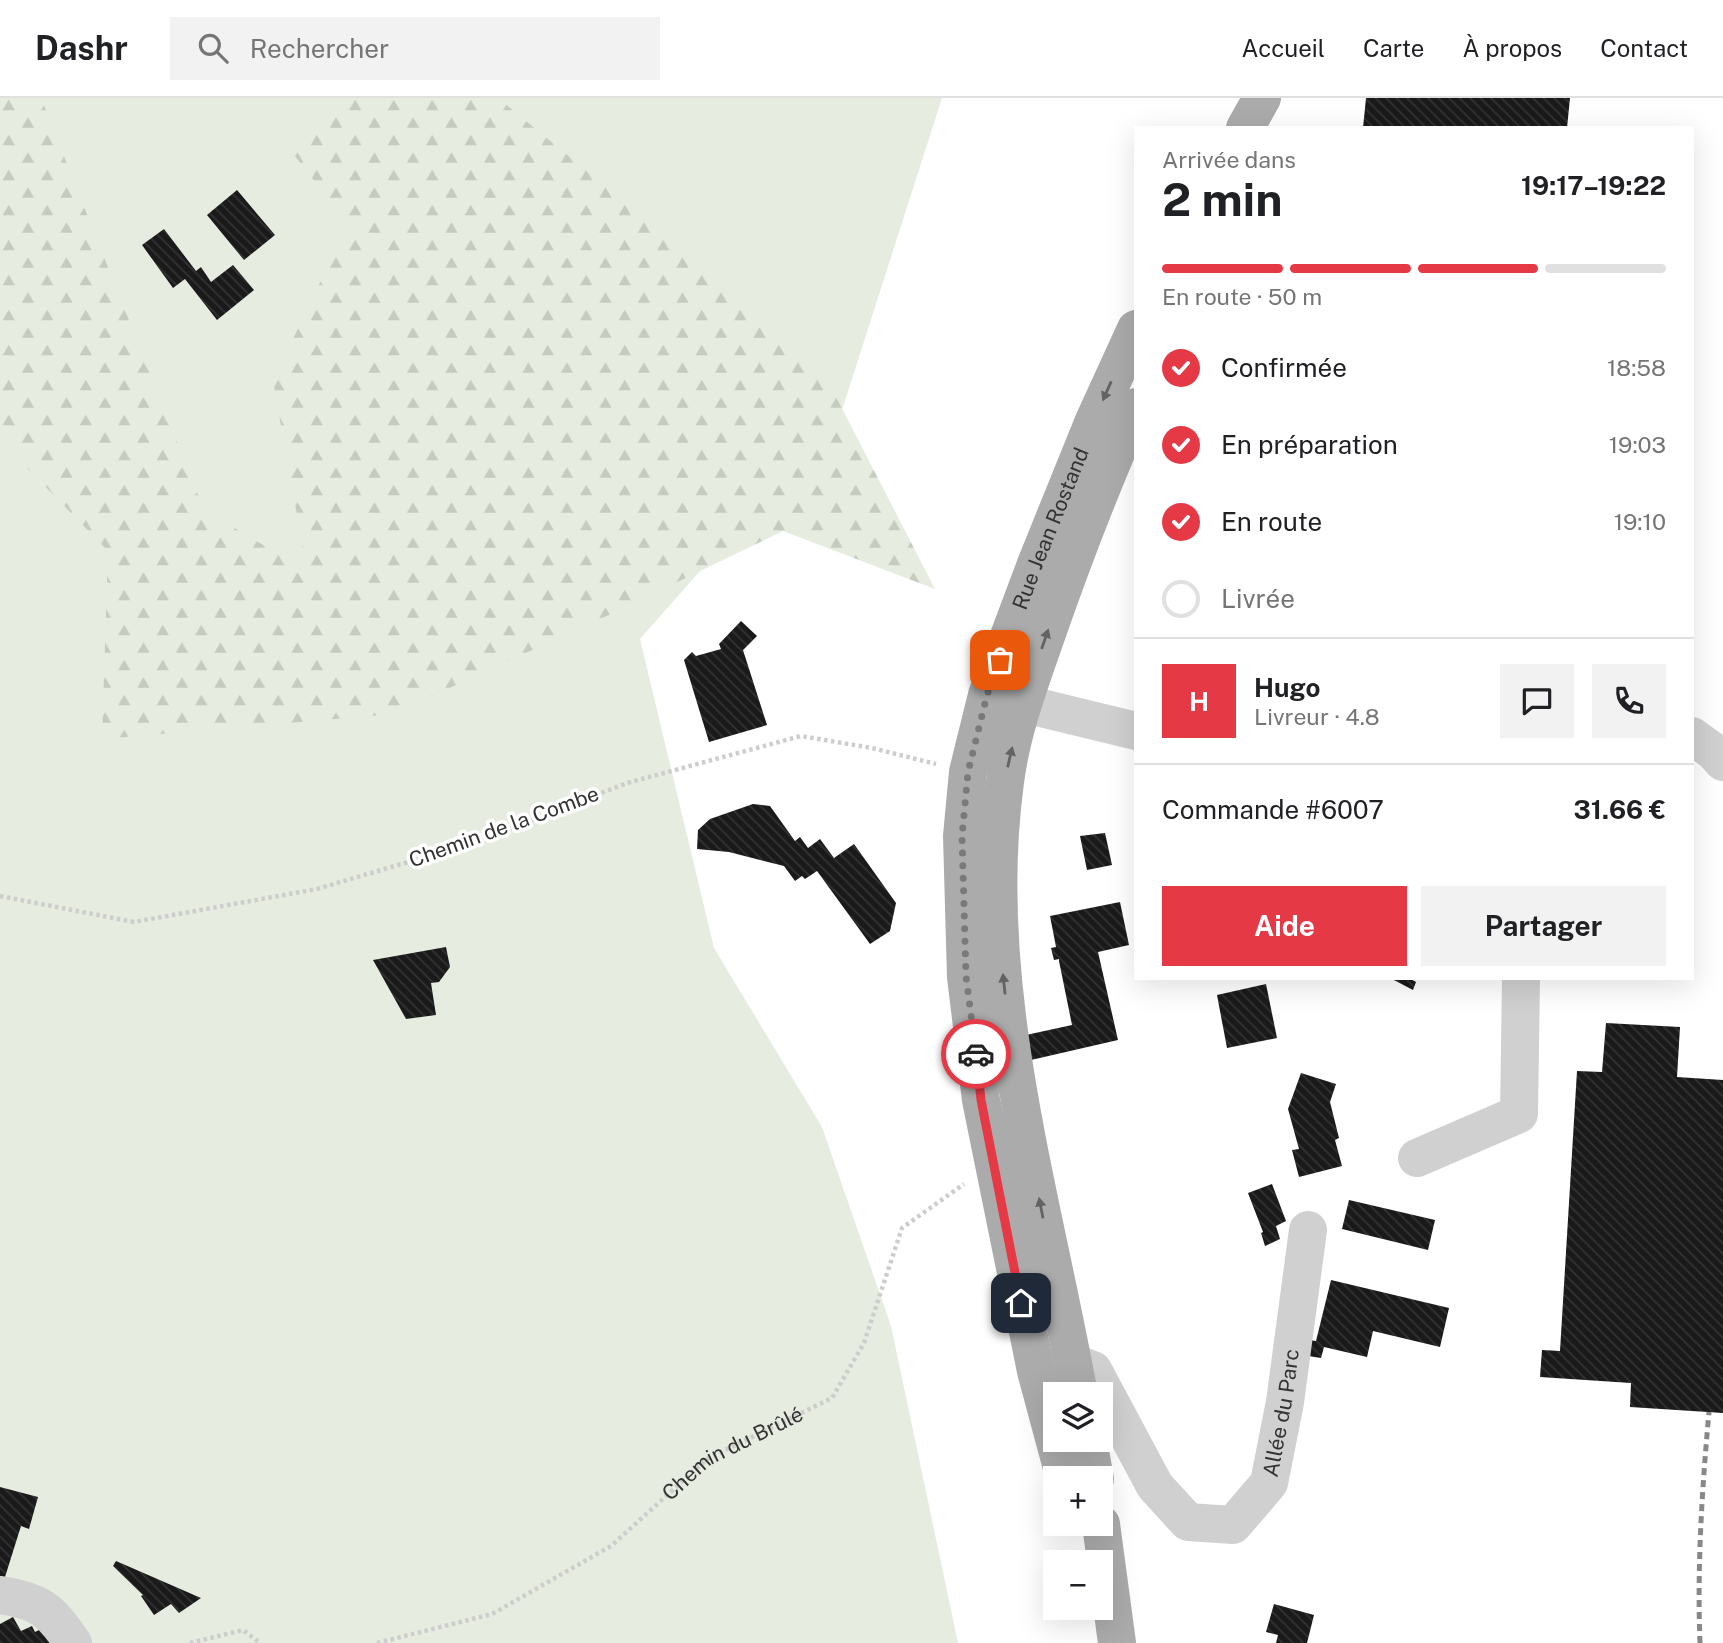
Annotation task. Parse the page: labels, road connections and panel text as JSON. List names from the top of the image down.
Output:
{
  "streets": {
    "main road": ["Rue Jean Rostand"],
    "street": ["Allée du Parc"],
    "path": ["Chemin de la Combe", "Chemin du Brûlé"]
  },
  "crossings": [
    ["Rue Jean Rostand", "Chemin de la Combe"],
    ["Rue Jean Rostand", "Allée du Parc"],
    ["Rue Jean Rostand", "Chemin du Brûlé"]
  ],
  "page": {
    "header": "Dashr",
    "search": "Rechercher",
    "nav": [
      "Accueil",
      "Carte",
      "À propos",
      "Contact"
    ],
    "heading": ["2 min", "Arrivée dans", "19:17–19:22"],
    "panel": [
      "Hugo",
      "Livreur · 4.8",
      "Commande #6007",
      "31.66 €"
    ],
    "bar": "En route · 50 m",
    "list": [
      ["Confirmée", "18:58"],
      ["En préparation", "19:03"],
      ["En route", "19:10"],
      "Livrée"
    ],
    "round": "H",
    "buttons": ["Aide", "Partager"],
    "map_buttons": ["+", "−"]
  }
}
